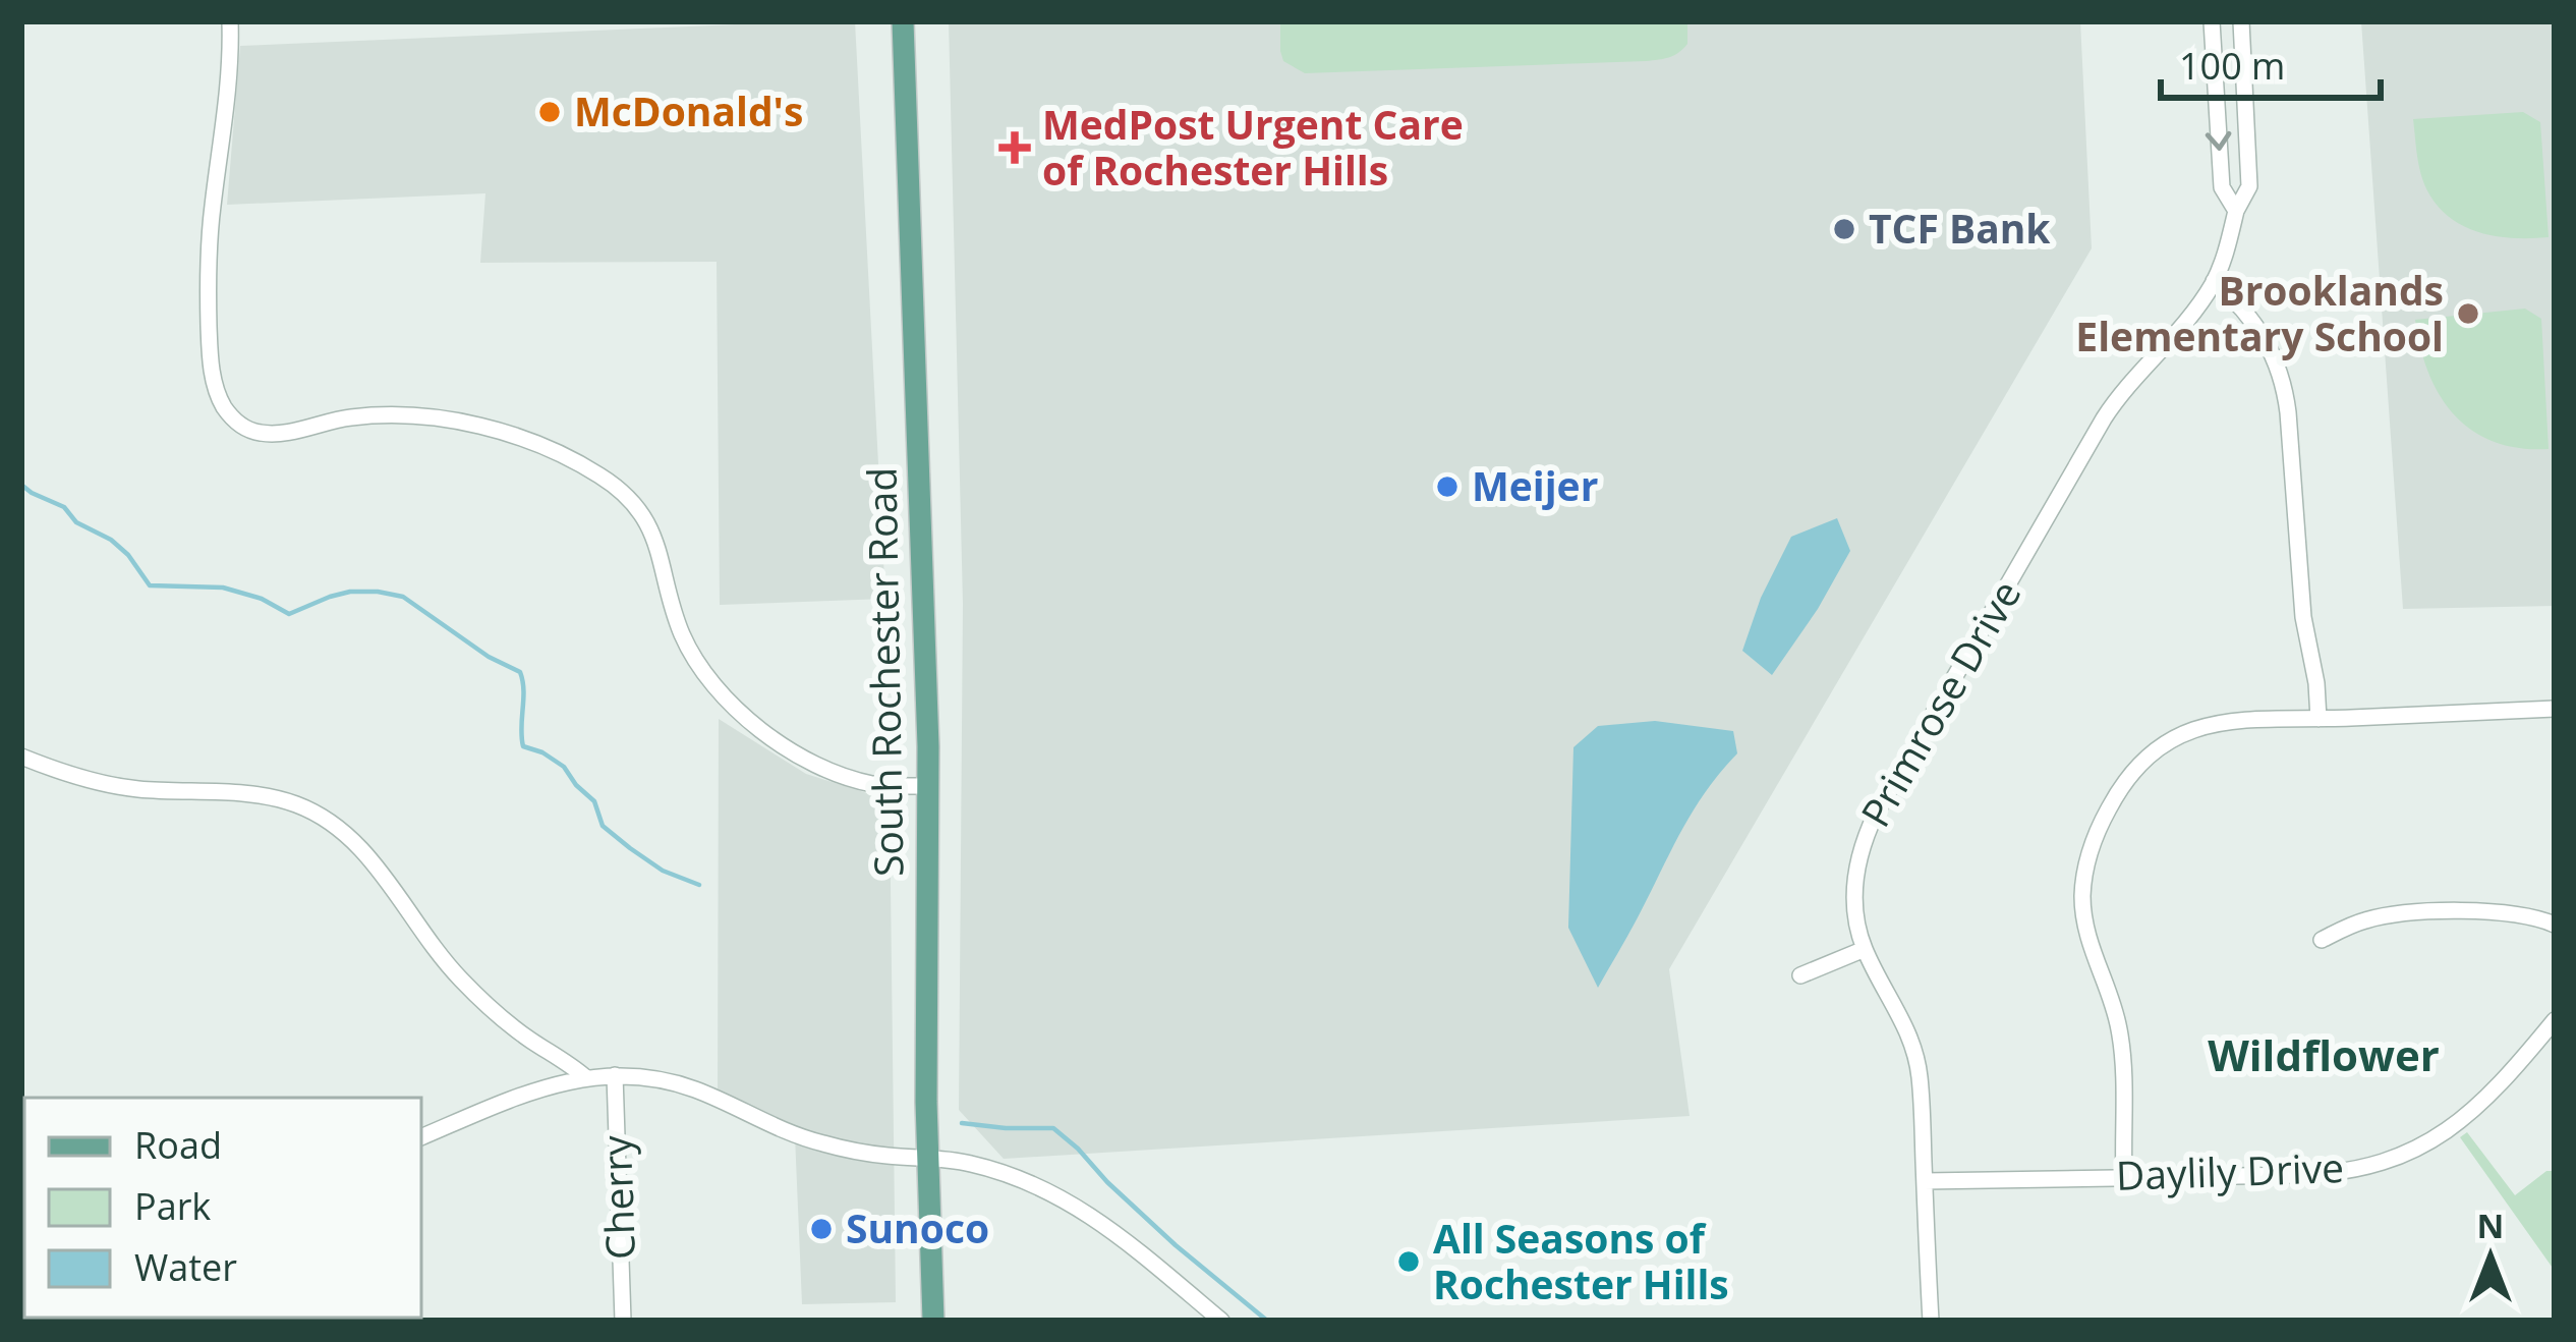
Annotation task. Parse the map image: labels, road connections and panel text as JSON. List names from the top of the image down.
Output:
{
  "streets": {
    "main road": ["South Rochester Road"],
    "street": ["Primrose Drive", "Daylily Drive", "Cherry"]
  },
  "crossings": [
    ["Primrose Drive", "Daylily Drive"]
  ],
  "districts": ["Wildflower"],
  "places": {
    "other": [
      "McDonald's",
      "TCF Bank",
      "Brooklands Elementary School",
      "Meijer",
      "Sunoco",
      "All Seasons of Rochester Hills"
    ],
    "health": ["MedPost Urgent Care of Rochester Hills"]
  },
  "legend": ["Road", "Park", "Water"],
  "scale_bar": "100 m",
  "north": "top"
}
